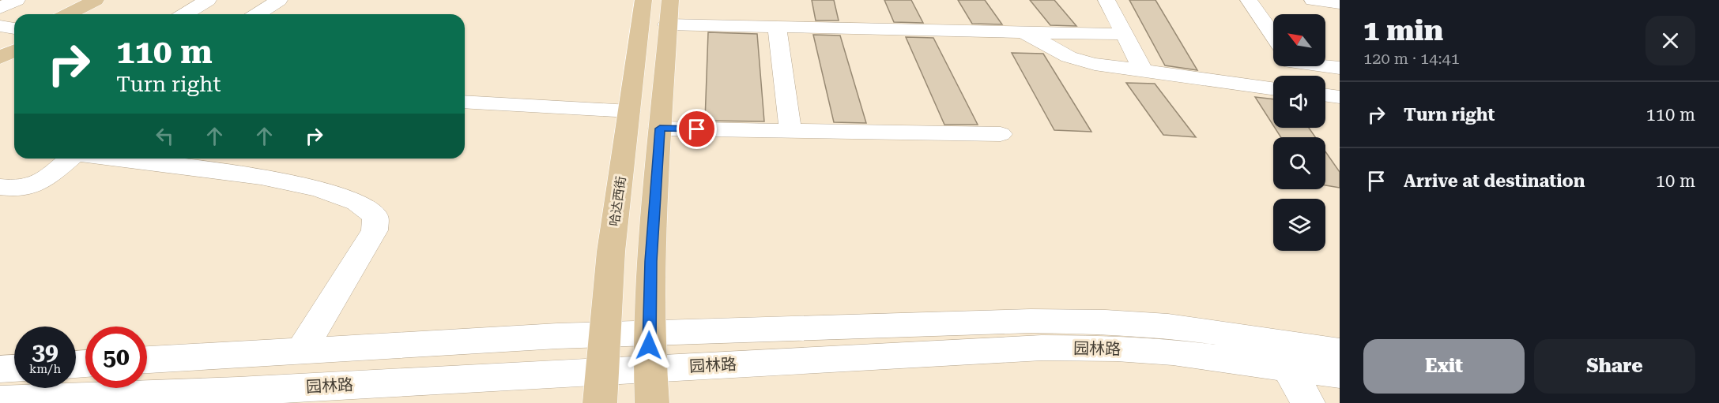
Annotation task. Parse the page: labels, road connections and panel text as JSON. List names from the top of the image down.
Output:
{
  "streets": {
    "main road": ["哈达西街"],
    "street": ["园林路"]
  },
  "crossings": [
    ["哈达西街", "园林路"]
  ],
  "north": "top left",
  "page": {
    "heading": ["1 min", "120 m · 14:41"],
    "turn": ["110 m", "Turn right"],
    "list": [
      {
        "name": "Turn right",
        "value": "110 m"
      },
      {
        "name": "Arrive at destination",
        "value": "10 m"
      }
    ],
    "speed": "39 km/h",
    "limit": "50",
    "buttons": ["Exit", "Share"]
  }
}
